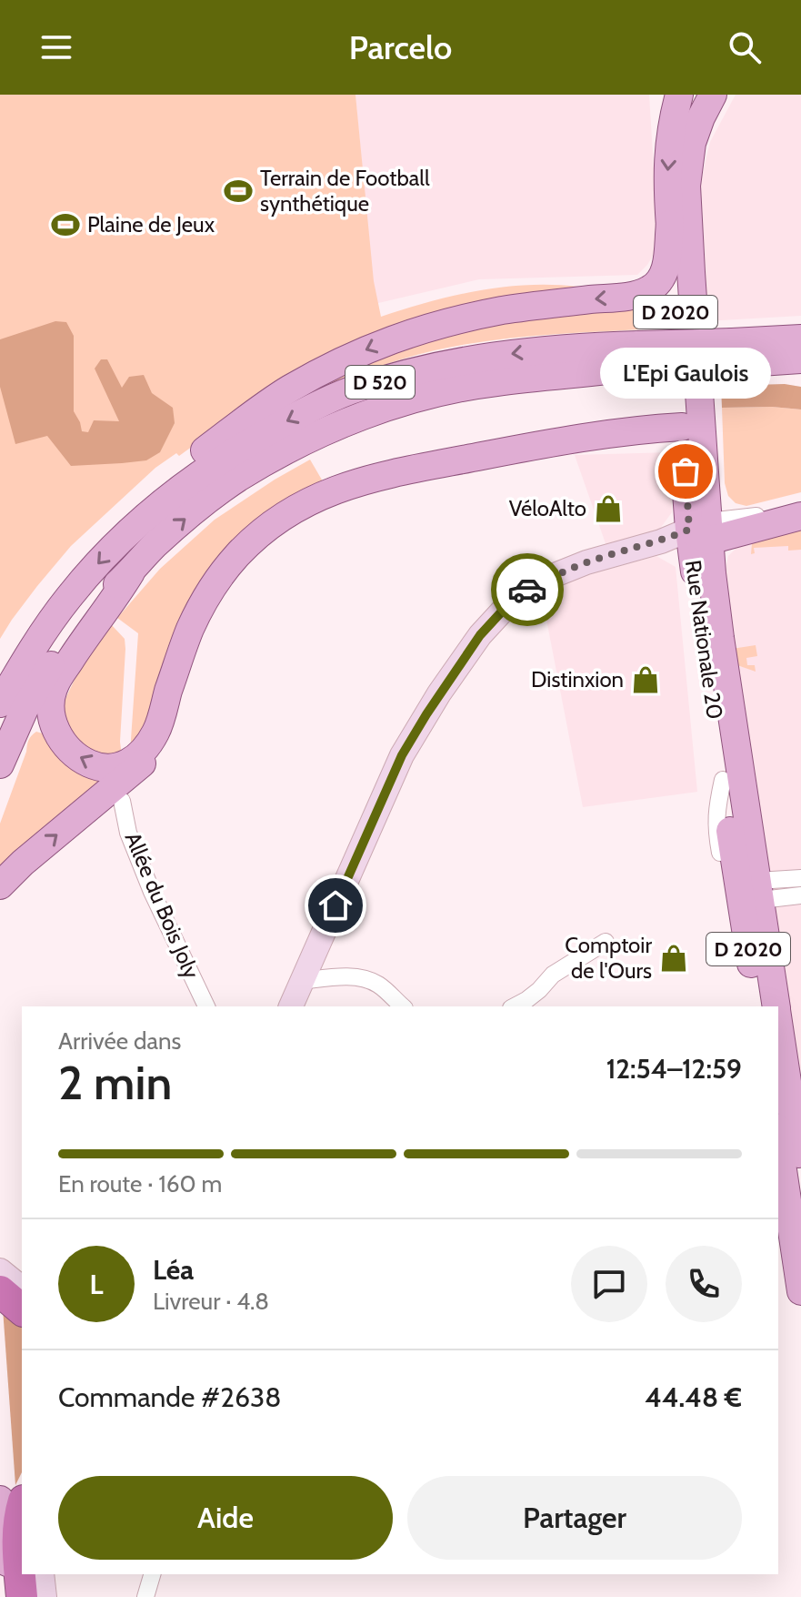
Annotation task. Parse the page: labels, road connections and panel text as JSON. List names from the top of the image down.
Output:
{
  "streets": {
    "main road": ["D 2020", "D 520", "Rue Nationale 20"],
    "street": ["Allée du Bois Joly"]
  },
  "places": {
    "sports": ["Terrain de Football synthétique", "Plaine de Jeux"],
    "other": ["L'Epi Gaulois"],
    "shop": ["VéloAlto", "Distinxion", "Comptoir de l'Ours"]
  },
  "page": {
    "header": "Parcelo",
    "bubble": "L'Epi Gaulois",
    "heading": ["2 min", "Arrivée dans", "12:54–12:59"],
    "panel": [
      "Léa",
      "Livreur · 4.8",
      "Commande #2638",
      "44.48 €"
    ],
    "bar": "En route · 160 m",
    "round": "L",
    "buttons": ["Aide", "Partager"]
  }
}
